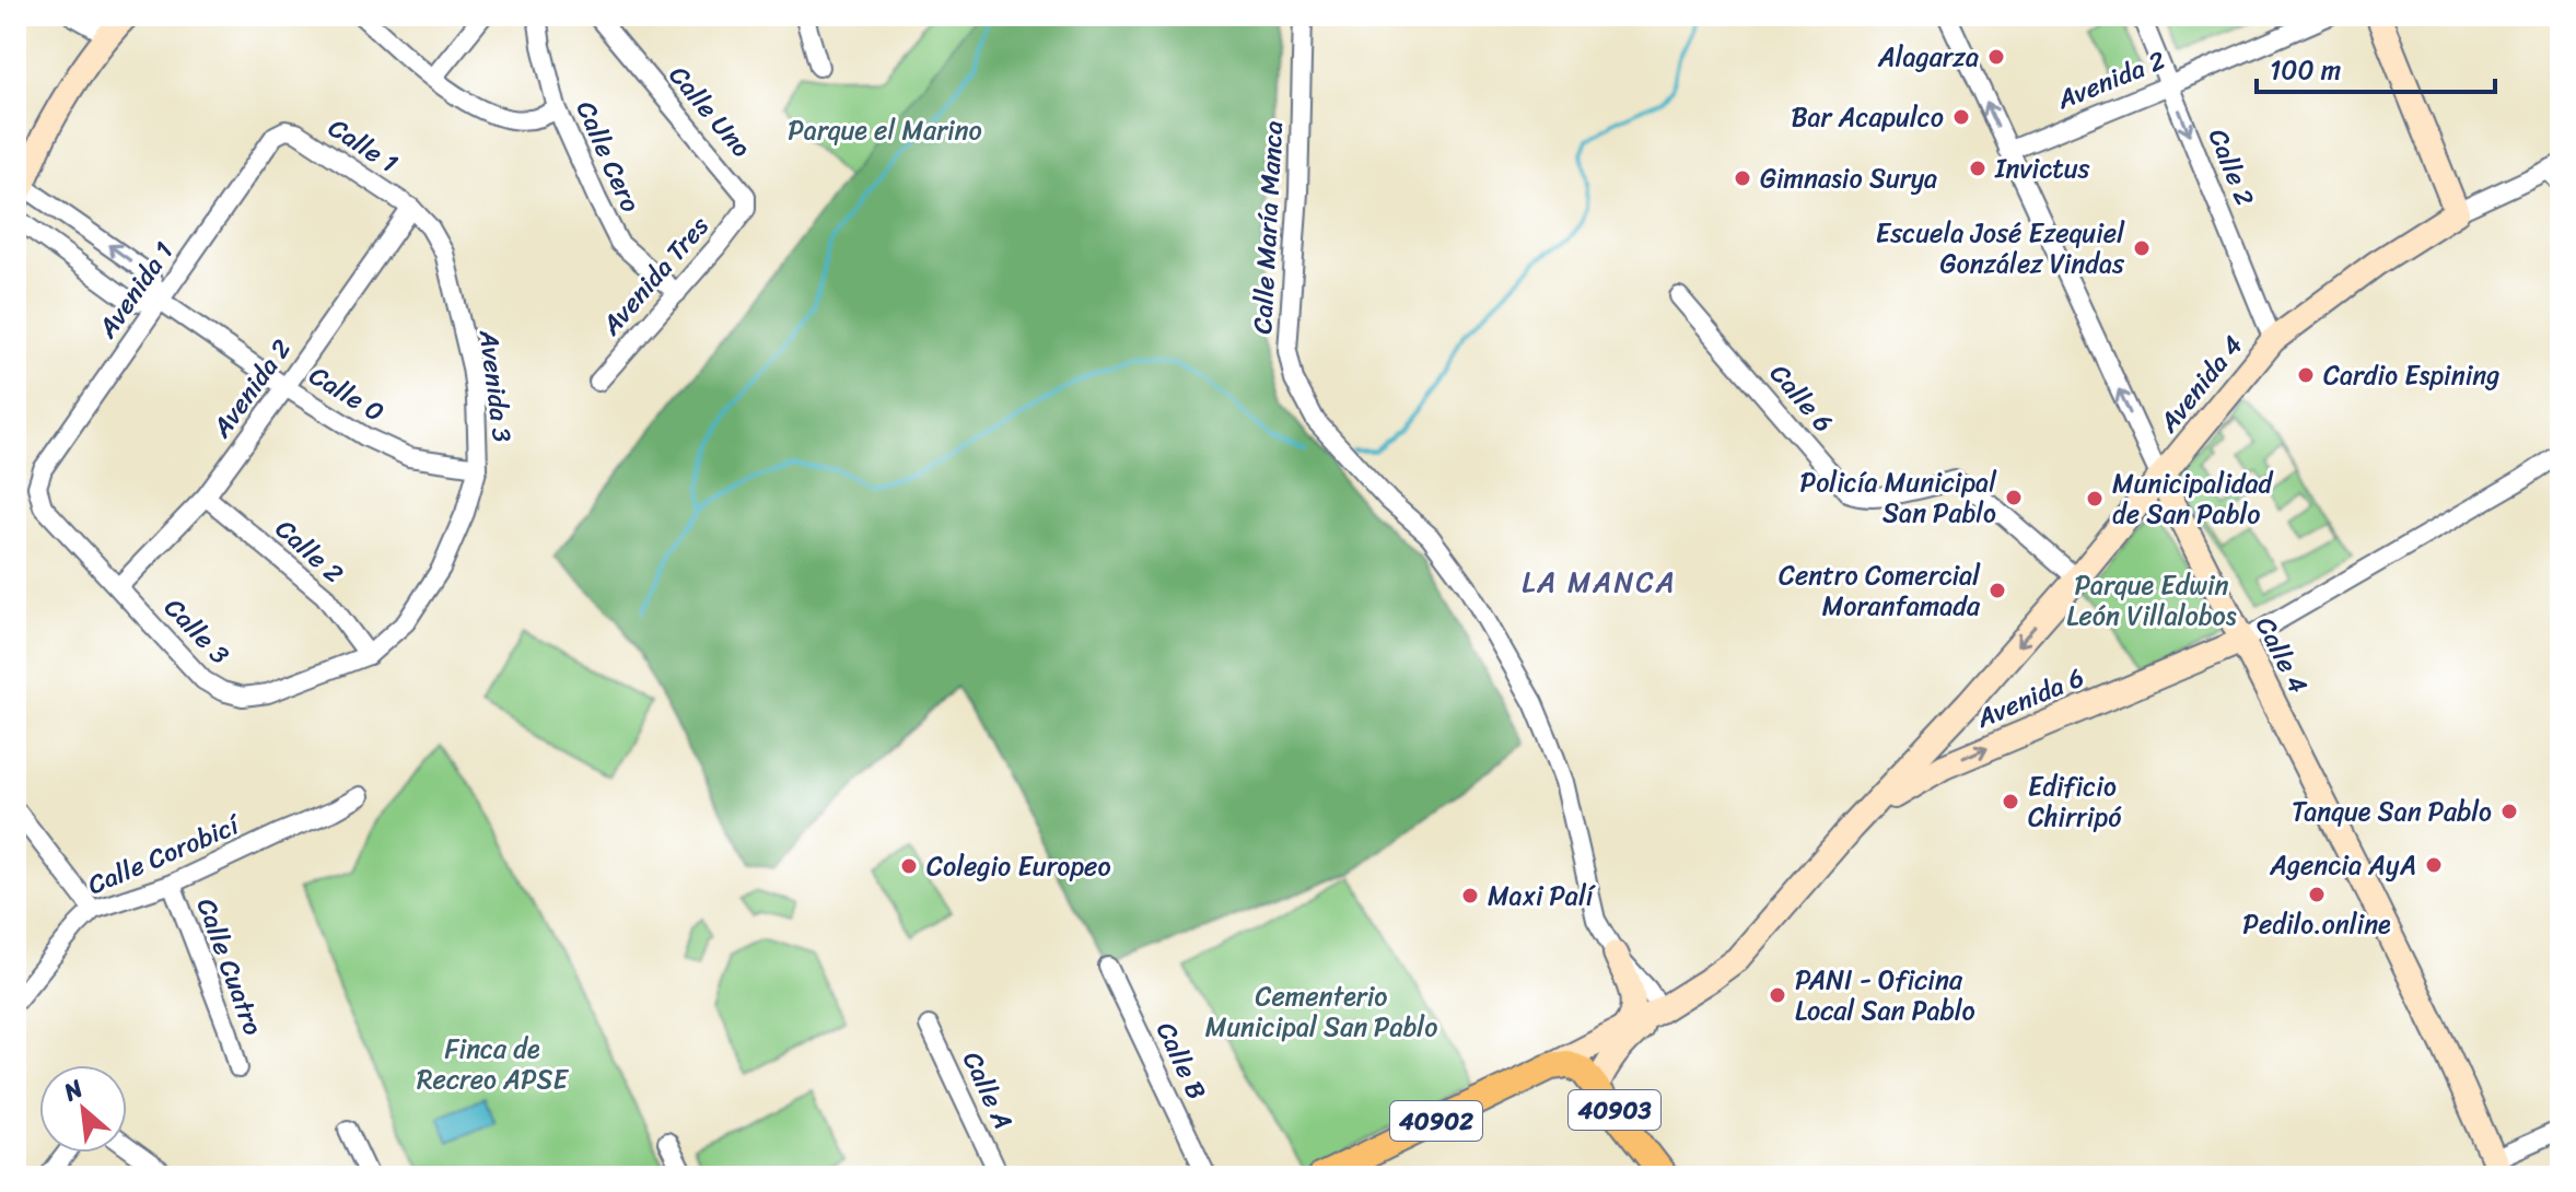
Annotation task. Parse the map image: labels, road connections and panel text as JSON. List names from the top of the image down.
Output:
{
  "streets": {
    "main road": [
      "Avenida 4",
      "Calle 4",
      "Avenida 6",
      "40903",
      "40902"
    ],
    "street": [
      "Avenida 2",
      "Calle Uno",
      "Calle 1",
      "Calle Cero",
      "Calle 2",
      "Calle María Manca",
      "Avenida Tres",
      "Avenida 1",
      "Avenida 3",
      "Calle 0",
      "Calle 6",
      "Calle 3",
      "Calle Corobicí",
      "Calle Cuatro",
      "Calle B",
      "Calle A"
    ]
  },
  "crossings": [
    ["Avenida 2", "Calle 1"],
    ["Avenida 2", "Calle 2"],
    ["Avenida 2", "Avenida 3"],
    ["Avenida 2", "Calle 0"],
    ["Avenida 2", "Calle 3"],
    ["Avenida 2", "Calle 4"],
    ["Calle Uno", "Avenida Tres"],
    ["Calle 1", "Avenida 1"],
    ["Calle 1", "Avenida 3"],
    ["Calle Cero", "Avenida Tres"],
    ["Calle 2", "Avenida 4"],
    ["Calle 2", "Avenida 3"],
    ["Calle 2", "Calle 3"],
    ["Calle María Manca", "40902"],
    ["Avenida 1", "Calle 0"],
    ["Avenida 1", "Calle 3"],
    ["Avenida 4", "Calle 6"],
    ["Avenida 4", "Calle 4"],
    ["Avenida 4", "Avenida 6"],
    ["Avenida 4", "40902"],
    ["Avenida 3", "Calle 0"],
    ["Avenida 3", "Calle 3"],
    ["Calle 4", "Avenida 6"],
    ["Avenida 6", "40902"],
    ["Calle Corobicí", "Calle Cuatro"],
    ["40903", "40902"]
  ],
  "one_way": ["Calle 2", "Calle 4", "Avenida 6"],
  "districts": ["LA MANCA"],
  "parks": [
    "Parque el Marino",
    "Parque Edwin León Villalobos",
    "Cementerio Municipal San Pablo",
    "Finca de Recreo APSE"
  ],
  "places": [
    "Alagarza",
    "Bar Acapulco",
    "Invictus",
    "Gimnasio Surya",
    "Escuela José Ezequiel González Vindas",
    "Cardio Espining",
    "Policía Municipal San Pablo",
    "Municipalidad de San Pablo",
    "Centro Comercial Moranfamada",
    "Edificio Chirripó",
    "Tanque San Pablo",
    "Agencia AyA",
    "Colegio Europeo",
    "Pedilo.online",
    "Maxi Palí",
    "PANI - Oficina Local San Pablo"
  ],
  "scale_bar": "100 m",
  "north": "top left"
}
